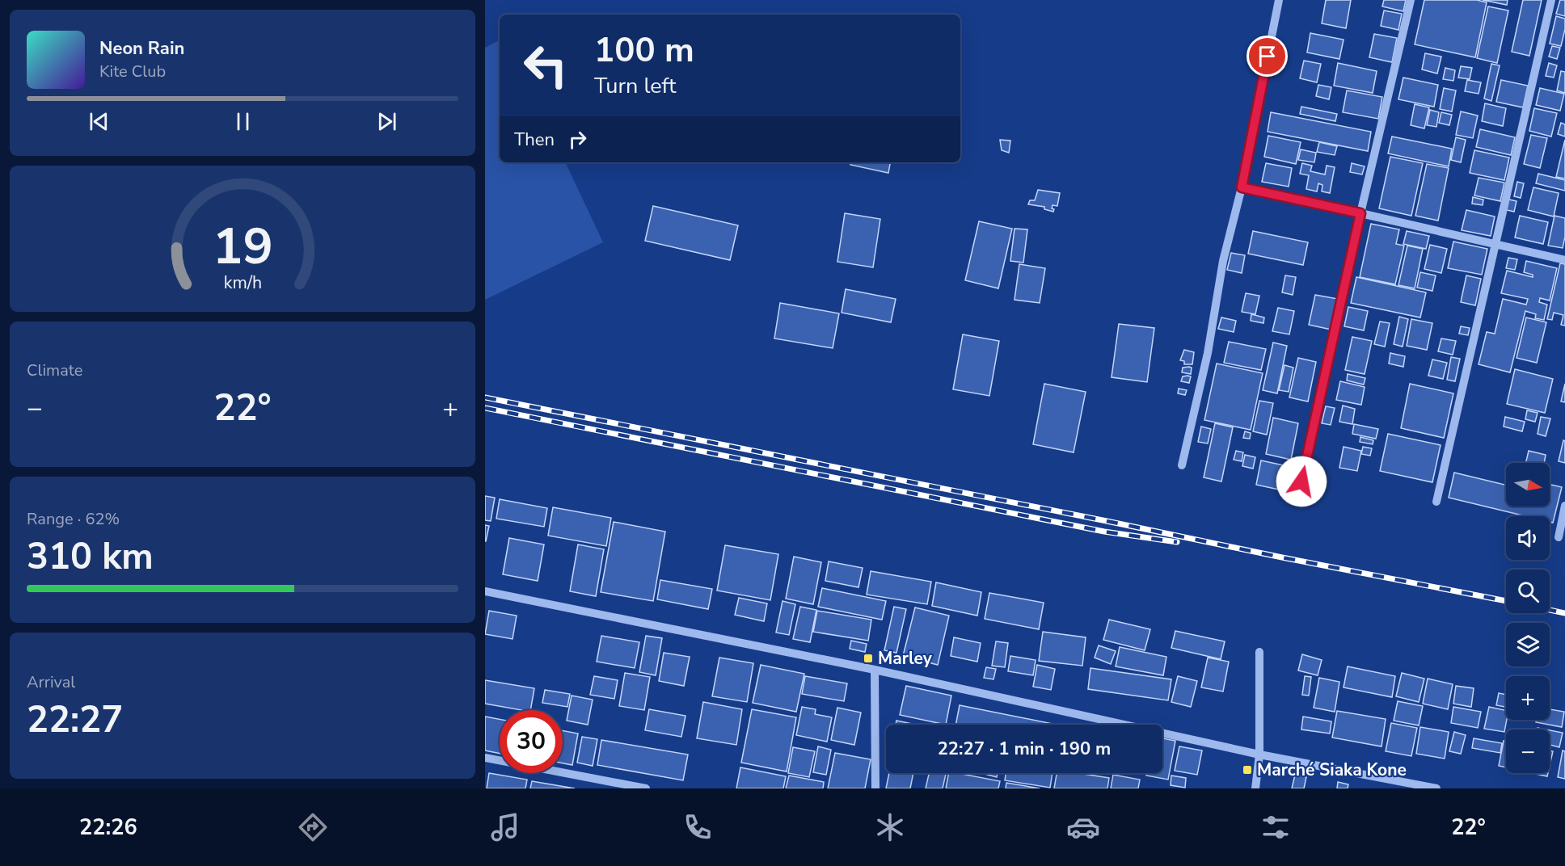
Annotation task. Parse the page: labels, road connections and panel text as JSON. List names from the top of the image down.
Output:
{
  "places": {
    "transit": ["Marley", "Marché Siaka Kone"]
  },
  "north": "right",
  "page": {
    "turn": ["100 m", "Turn left"],
    "song": ["Neon Rain", "Kite Club"],
    "then": "Then",
    "tile": [
      "Climate",
      ["Range · 62%", "310 km"],
      ["Arrival", "22:27"]
    ],
    "heat": ["−", "22°", "+"],
    "map_buttons": ["+", "−"],
    "limit": "30",
    "trip": "22:27 · 1 min · 190 m",
    "tabs": ["22:26", "22°"],
    "gauge": ["19", "km/h"]
  }
}
